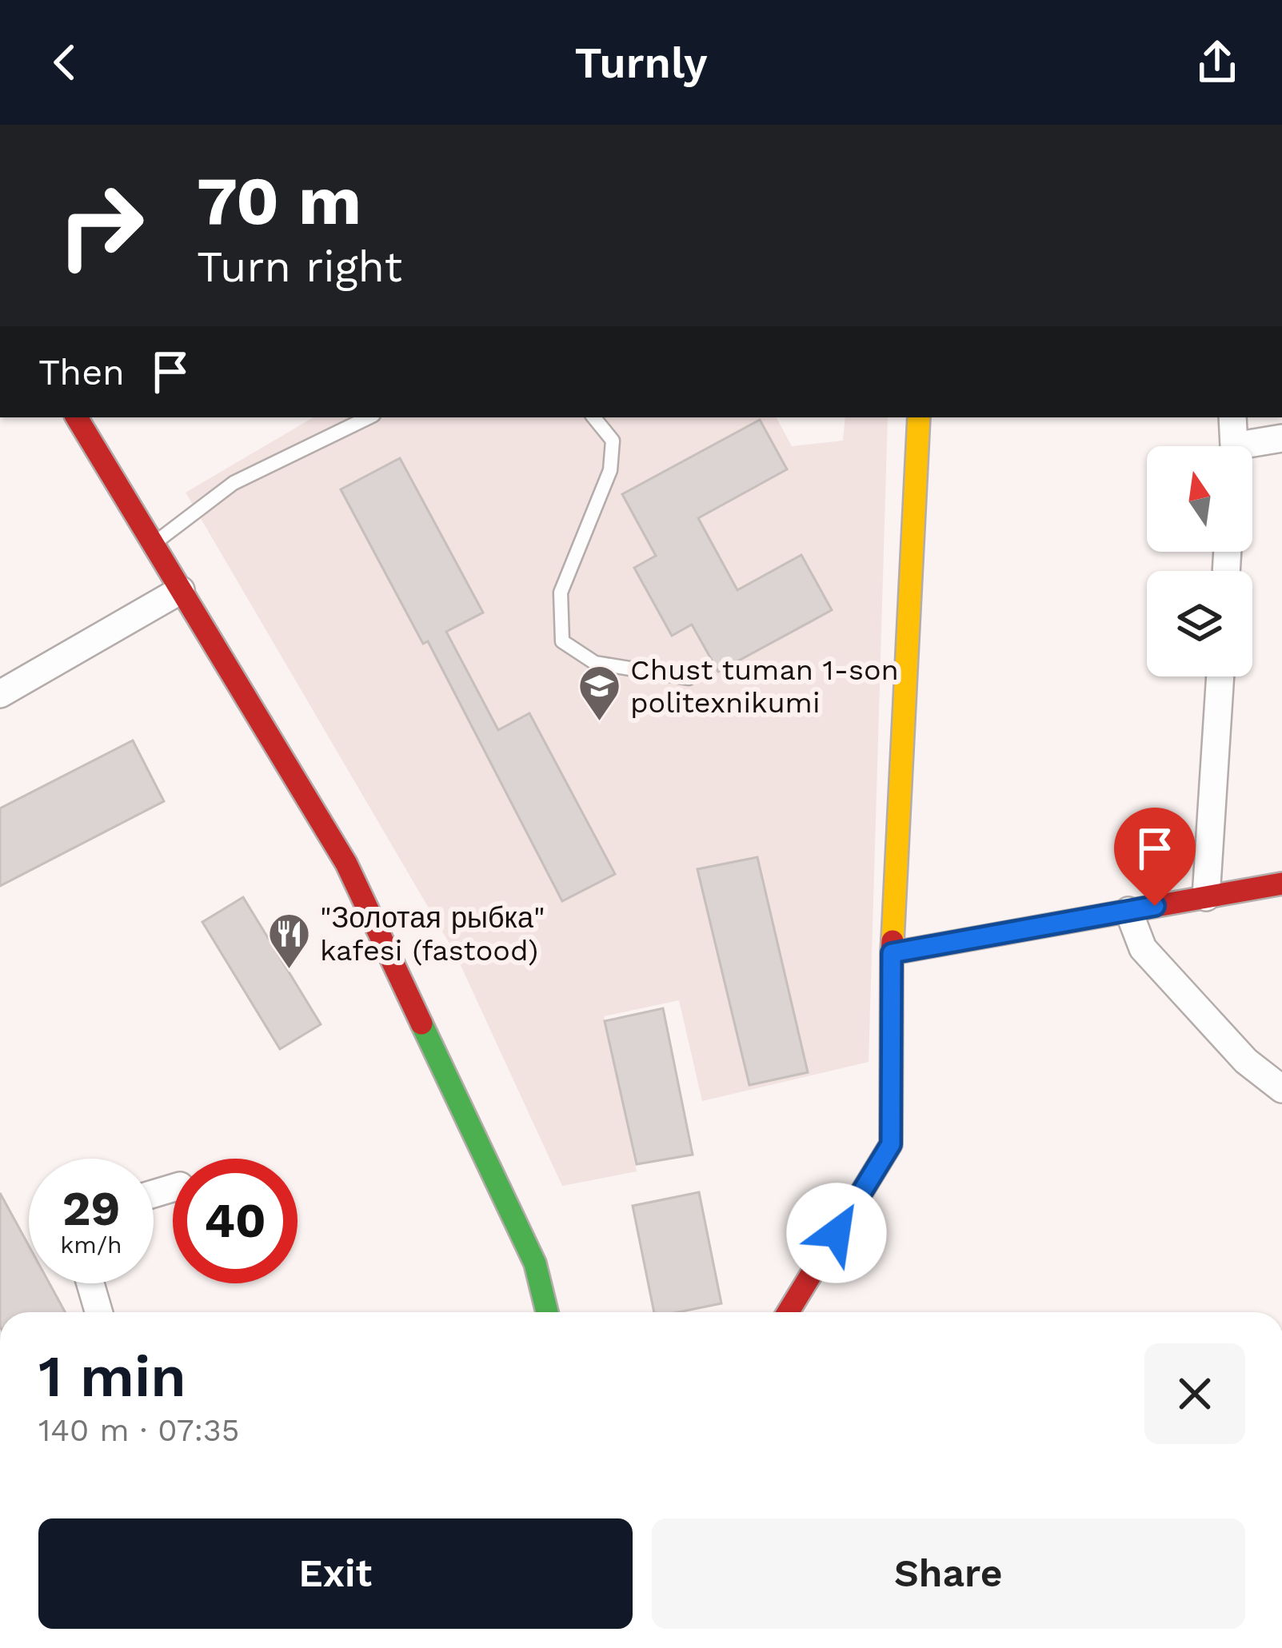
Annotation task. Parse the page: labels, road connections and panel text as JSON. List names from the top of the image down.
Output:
{
  "places": {
    "school or university": ["Chust tuman 1-son politexnikumi"],
    "restaurant": ["\"Золотая рыбка\" kafesi (fastood)"]
  },
  "north": "top",
  "page": {
    "header": "Turnly",
    "turn": ["70 m", "Turn right"],
    "then": "Then",
    "speed": "29 km/h",
    "limit": "40",
    "heading": ["1 min", "140 m · 07:35"],
    "buttons": ["Exit", "Share"]
  }
}
